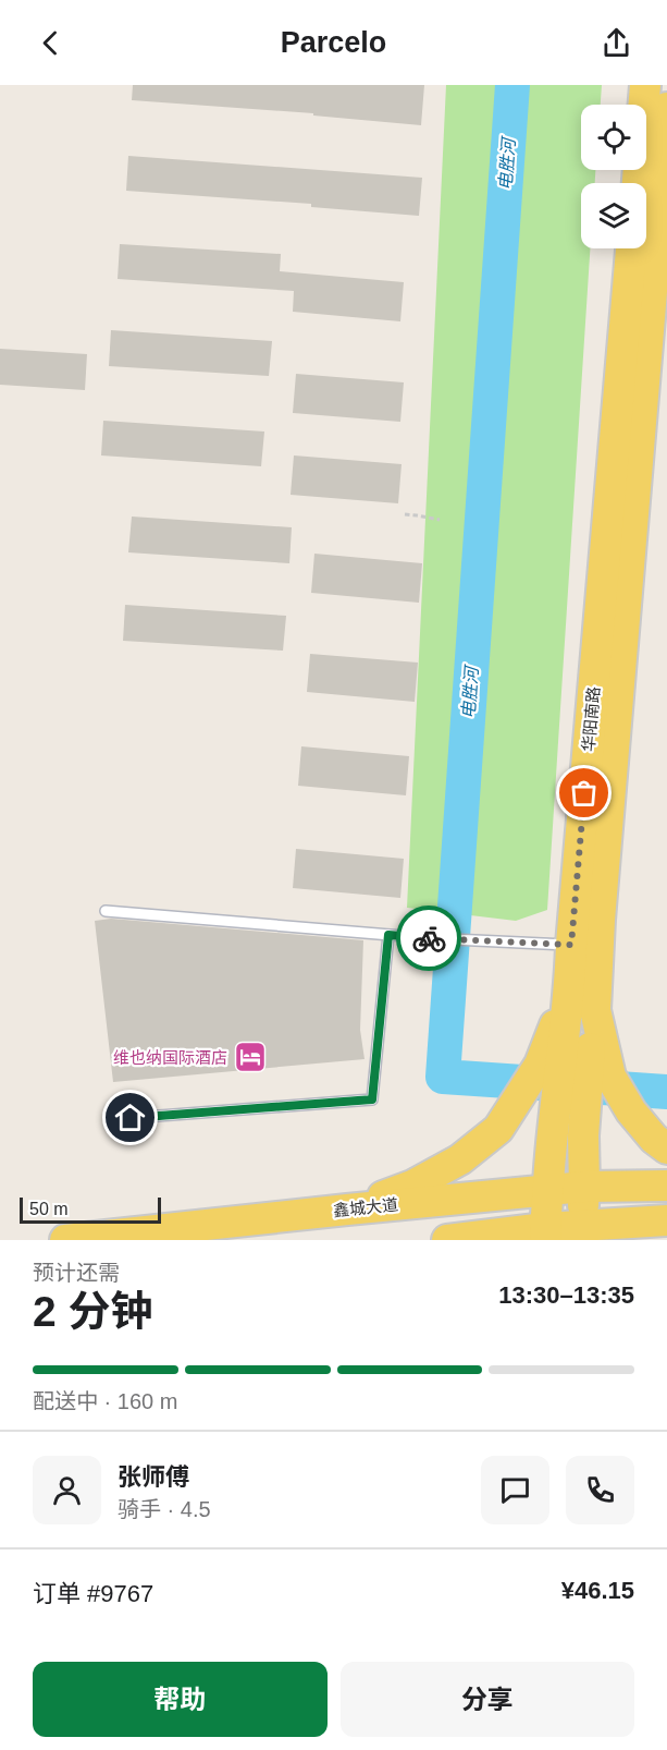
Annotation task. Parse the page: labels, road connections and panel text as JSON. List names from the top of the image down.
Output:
{
  "streets": {
    "main road": ["华阳南路", "鑫城大道"]
  },
  "crossings": [
    ["华阳南路", "鑫城大道"]
  ],
  "water": ["电胜河"],
  "places": {
    "hotel": ["维也纳国际酒店"]
  },
  "scale_bar": "50 m",
  "page": {
    "header": "Parcelo",
    "scale": "50 m",
    "heading": ["2 分钟", "预计还需", "13:30–13:35"],
    "panel": [
      "张师傅",
      "骑手 · 4.5",
      "订单 #9767",
      "¥46.15"
    ],
    "bar": "配送中 · 160 m",
    "buttons": ["帮助", "分享"]
  }
}
